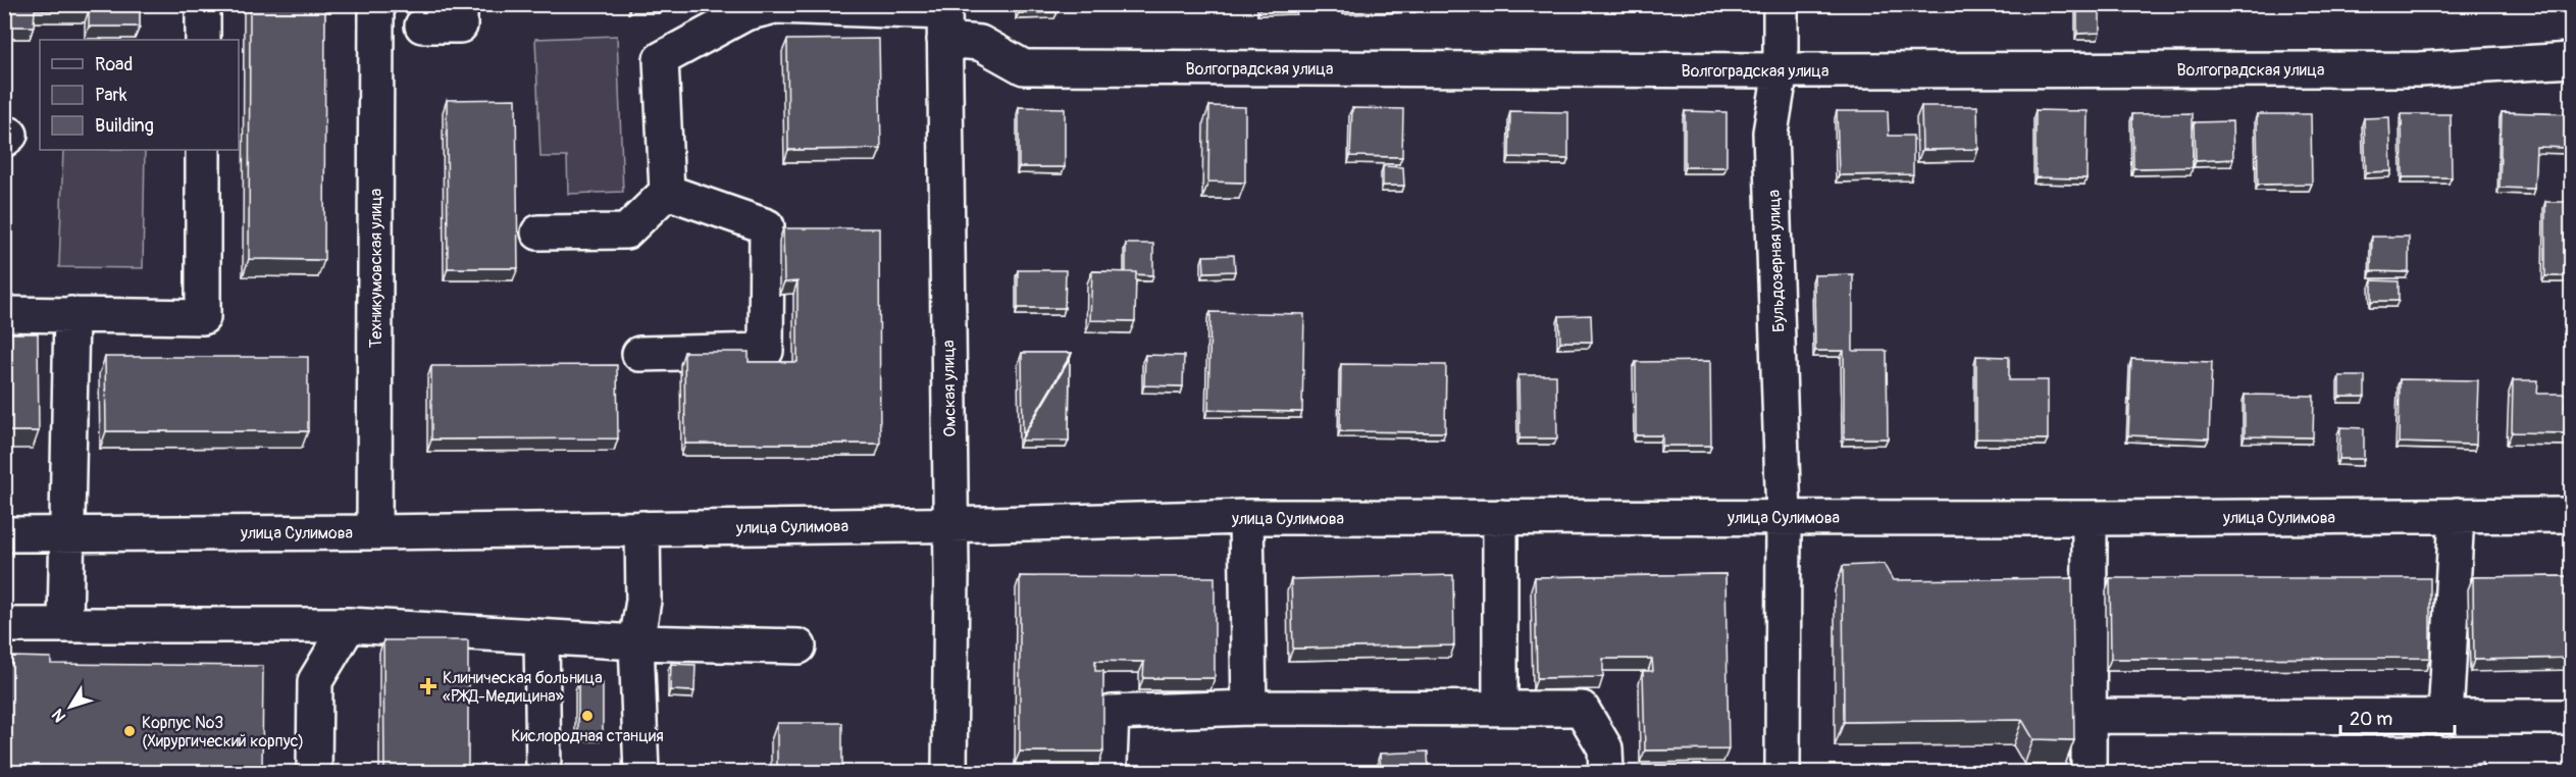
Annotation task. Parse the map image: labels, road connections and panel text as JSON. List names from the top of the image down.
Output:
{
  "streets": {
    "street": [
      "Волгоградская улица",
      "Бульдозерная улица",
      "Техникумовская улица",
      "Омская улица",
      "улица Сулимова"
    ]
  },
  "crossings": [
    ["Волгоградская улица", "Бульдозерная улица"],
    ["Волгоградская улица", "Омская улица"],
    ["Бульдозерная улица", "улица Сулимова"],
    ["Техникумовская улица", "улица Сулимова"],
    ["Омская улица", "улица Сулимова"]
  ],
  "places": {
    "health": ["Клиническая больница «РЖД-Медицина»"],
    "other": ["Кислородная станция", "Корпус №3 (Хирургический корпус)"]
  },
  "legend": ["Road", "Park", "Building"],
  "scale_bar": "20 m",
  "north": "bottom left"
}
